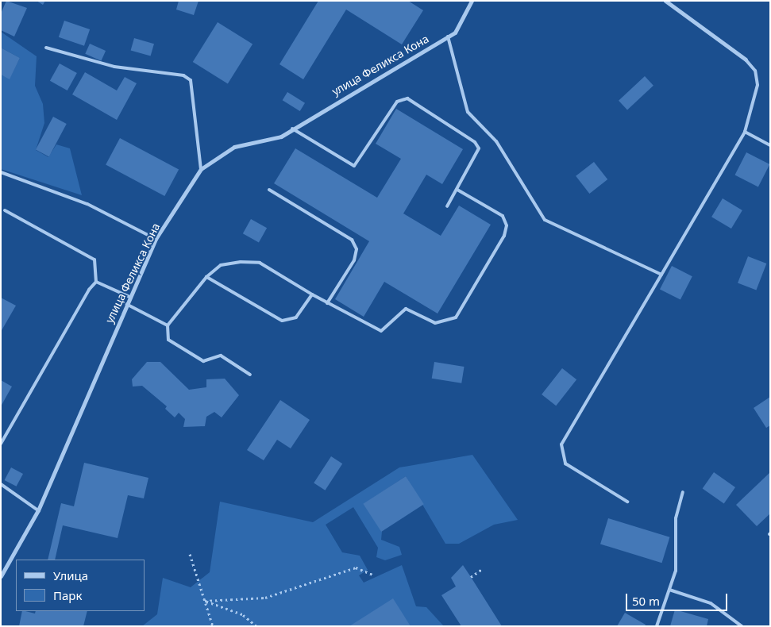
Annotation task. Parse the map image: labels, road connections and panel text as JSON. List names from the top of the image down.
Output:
{
  "streets": {
    "street": ["улица Феликса Кона"]
  },
  "legend": ["Улица", "Парк"],
  "scale_bar": "50 m"
}
